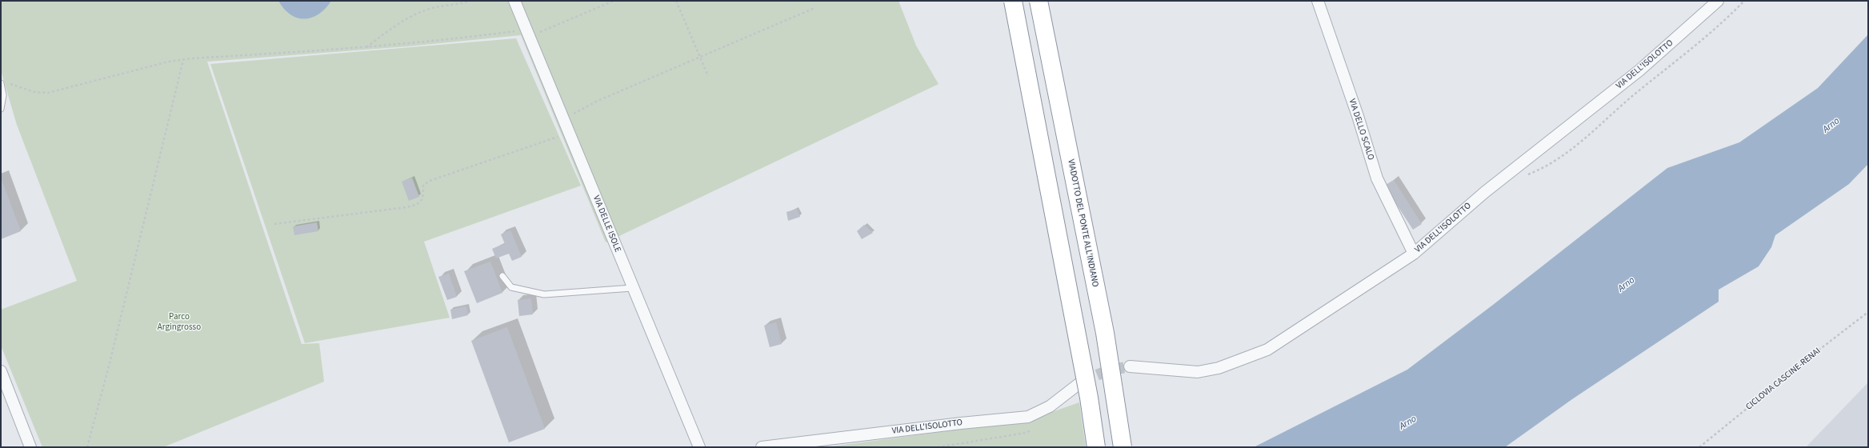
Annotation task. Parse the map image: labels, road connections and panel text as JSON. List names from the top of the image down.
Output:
{
  "streets": {
    "highway": ["VIADOTTO DEL PONTE ALL'INDIANO"],
    "street": ["VIA DELL'ISOLOTTO", "VIA DELLO SCALO", "VIA DELLE ISOLE"],
    "path": ["CICLOVIA CASCINE-RENAI"]
  },
  "crossings": [
    ["VIA DELL'ISOLOTTO", "VIA DELLO SCALO"]
  ],
  "water": ["Arno"],
  "parks": ["Parco Argingrosso"]
}
